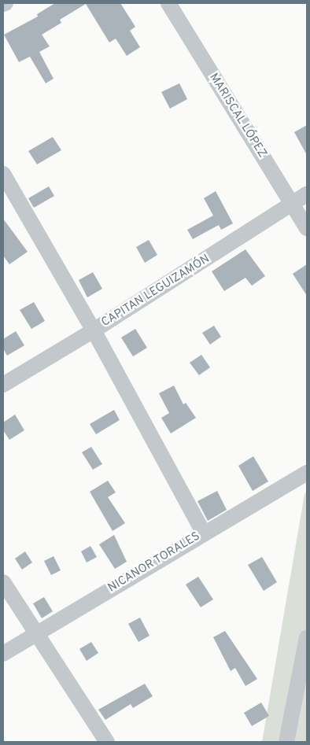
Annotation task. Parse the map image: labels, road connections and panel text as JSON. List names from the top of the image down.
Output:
{
  "streets": {
    "street": ["MARISCAL LÓPEZ", "CAPITAN LEGUIZAMÓN", "NICANOR TORALES"]
  },
  "crossings": [
    ["MARISCAL LÓPEZ", "CAPITAN LEGUIZAMÓN"]
  ]
}
